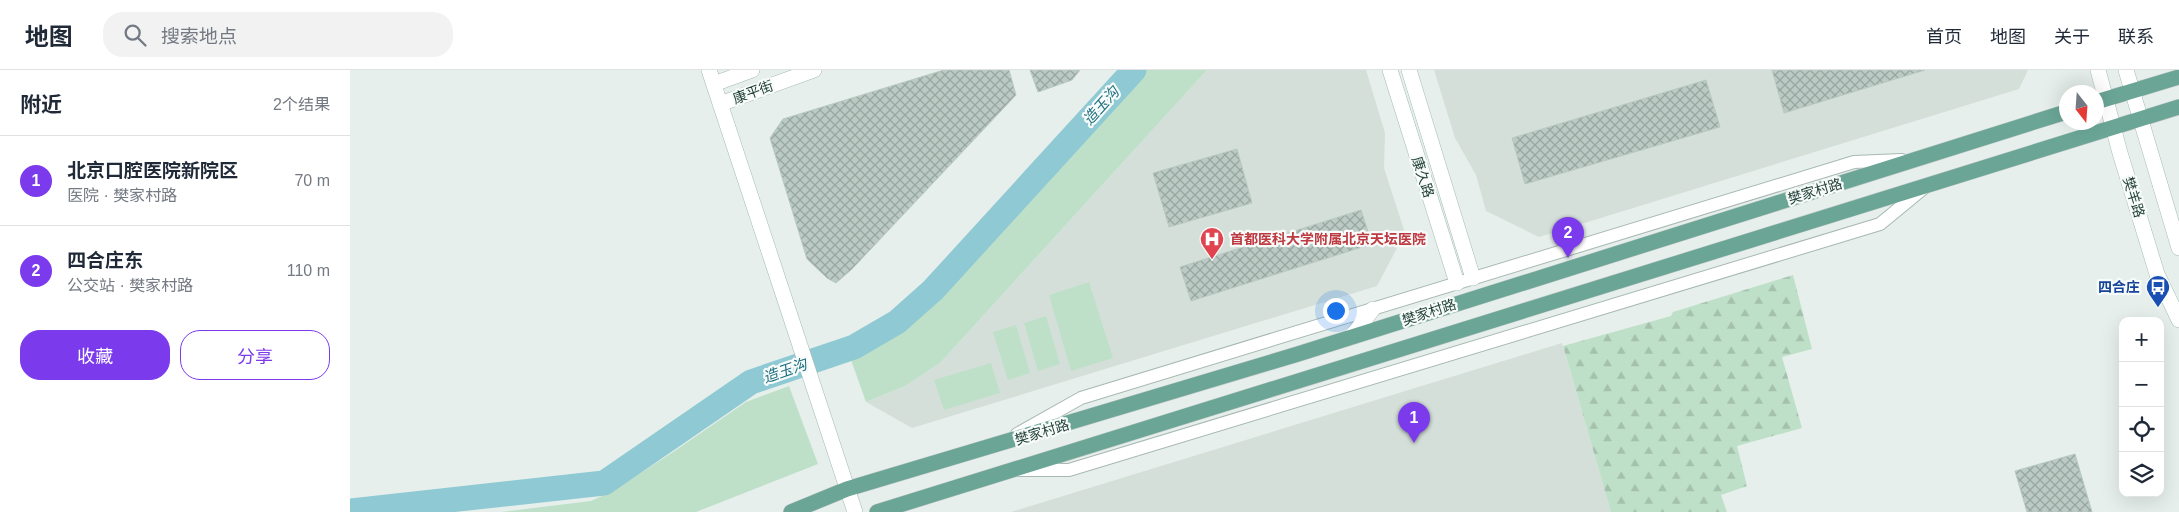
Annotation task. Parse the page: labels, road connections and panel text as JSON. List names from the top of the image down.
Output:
{
  "streets": {
    "main road": ["樊家村路"],
    "street": ["康平街", "康久路", "樊羊路"]
  },
  "crossings": [
    ["樊家村路", "樊羊路"]
  ],
  "water": ["造玉沟"],
  "places": {
    "hospital": ["首都医科大学附属北京天坛医院"],
    "bus stop": ["四合庄"]
  },
  "north": "bottom",
  "page": {
    "header": "地图",
    "search": "搜索地点",
    "nav": [
      "首页",
      "地图",
      "关于",
      "联系"
    ],
    "heading": ["附近", "2个结果"],
    "list": [
      {
        "mark": "1",
        "name": "北京口腔医院新院区",
        "note": "医院 · 樊家村路",
        "value": "70 m"
      },
      {
        "mark": "2",
        "name": "四合庄东",
        "note": "公交站 · 樊家村路",
        "value": "110 m"
      }
    ],
    "pins": ["2", "1"],
    "buttons": ["收藏", "分享"],
    "map_buttons": ["+", "−"]
  }
}
